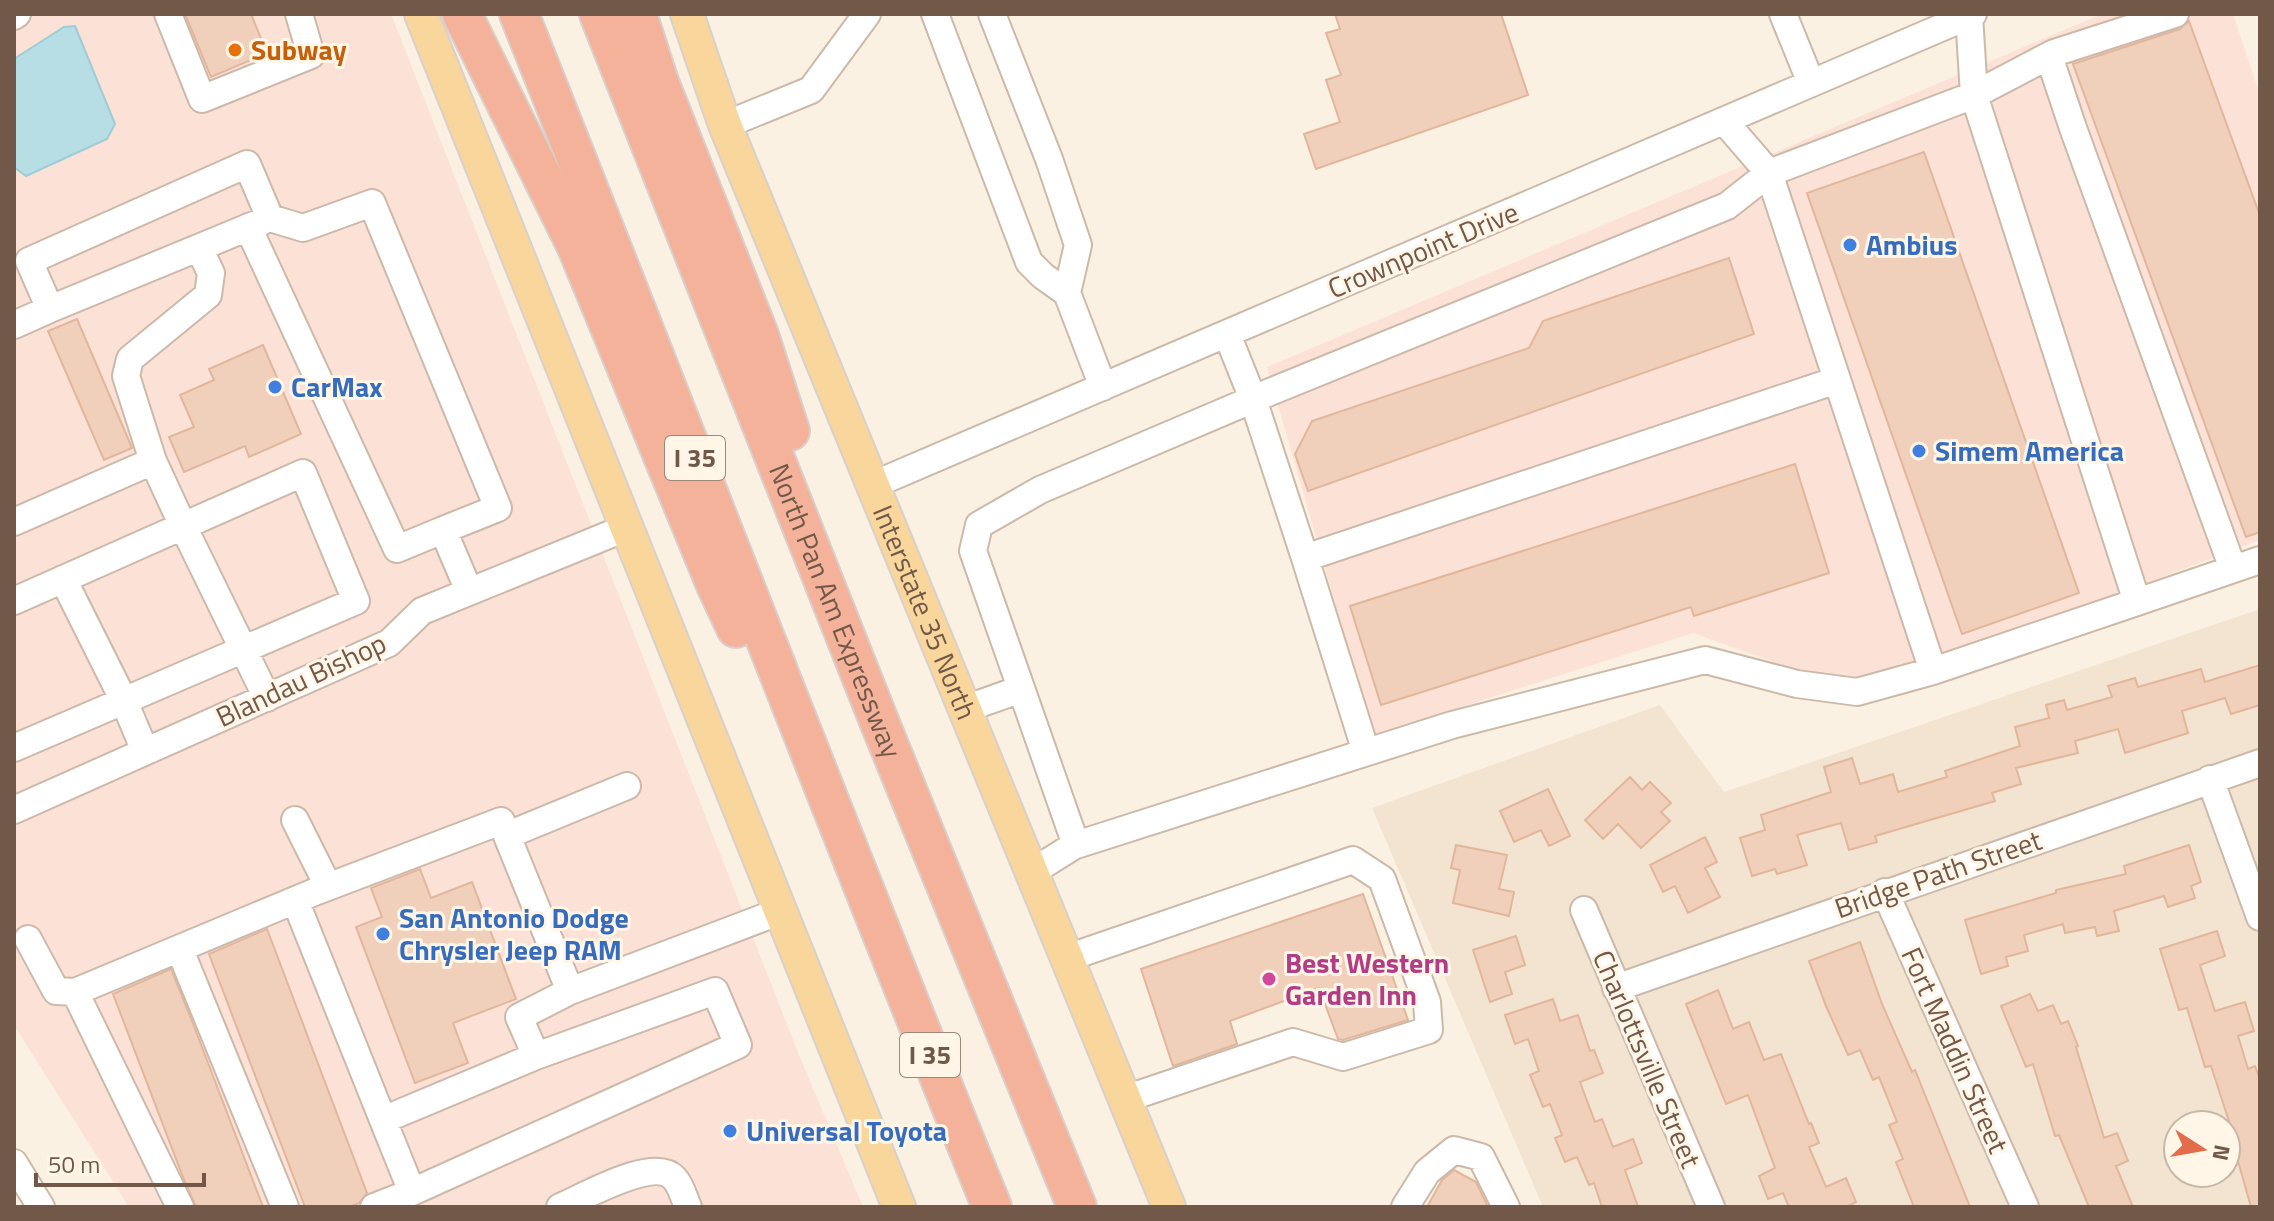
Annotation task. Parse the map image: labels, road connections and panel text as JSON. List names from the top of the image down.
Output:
{
  "streets": {
    "highway": ["I 35", "North Pan Am Expressway"],
    "main road": ["Interstate 35 North"],
    "street": [
      "Crownpoint Drive",
      "Blandau Bishop",
      "Bridge Path Street",
      "Fort Maddin Street",
      "Charlottsville Street"
    ]
  },
  "crossings": [
    ["Crownpoint Drive", "Interstate 35 North"],
    ["Bridge Path Street", "Fort Maddin Street"],
    ["Bridge Path Street", "Charlottsville Street"]
  ],
  "places": [
    "Subway",
    "Ambius",
    "CarMax",
    "Simem America",
    "San Antonio Dodge Chrysler Jeep RAM",
    "Best Western Garden Inn",
    "Universal Toyota"
  ],
  "scale_bar": "50 m",
  "north": "right"
}
